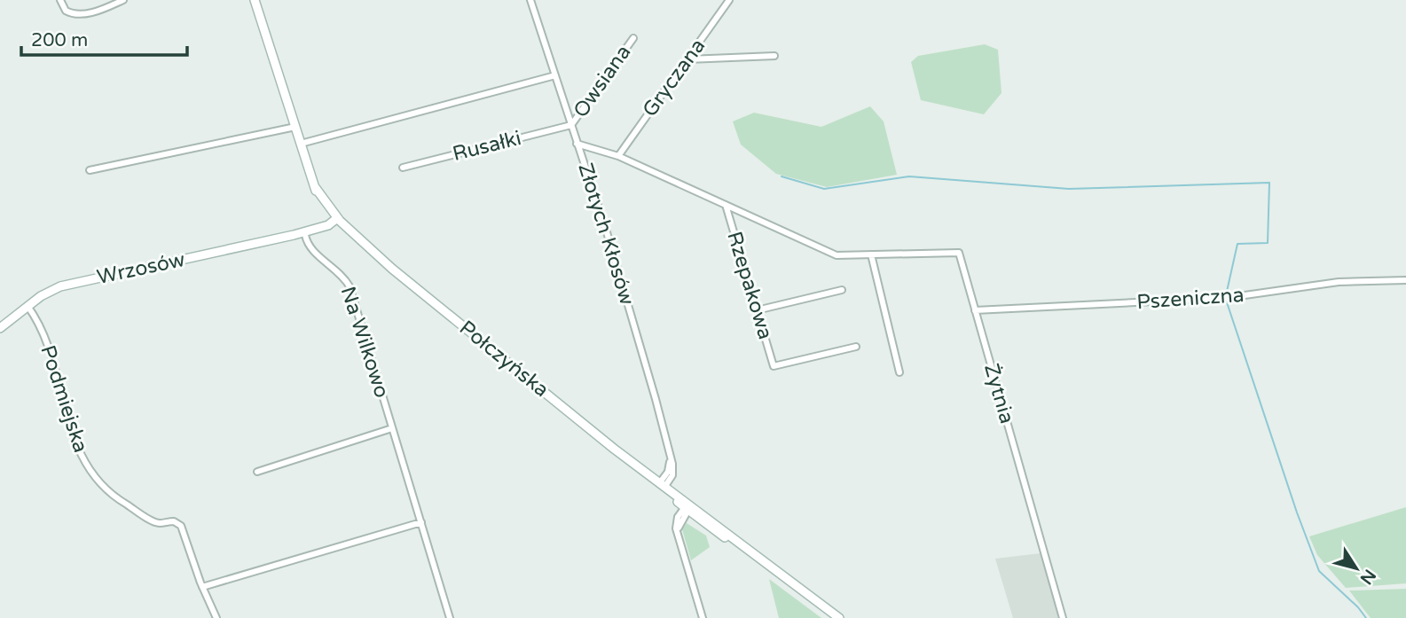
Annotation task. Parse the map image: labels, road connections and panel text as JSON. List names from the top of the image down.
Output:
{
  "streets": {
    "main road": ["Wrzosów", "Połczyńska"],
    "street": [
      "Gryczana",
      "Owsiana",
      "Rusałki",
      "Złotych Kłosów",
      "Rzepakowa",
      "Pszeniczna",
      "Na Wilkowo",
      "Żytnia",
      "Podmiejska"
    ]
  },
  "crossings": [
    ["Gryczana", "Żytnia"],
    ["Owsiana", "Rusałki"],
    ["Owsiana", "Złotych Kłosów"],
    ["Rusałki", "Złotych Kłosów"],
    ["Złotych Kłosów", "Połczyńska"],
    ["Złotych Kłosów", "Żytnia"],
    ["Wrzosów", "Na Wilkowo"],
    ["Wrzosów", "Połczyńska"],
    ["Wrzosów", "Podmiejska"],
    ["Rzepakowa", "Żytnia"],
    ["Pszeniczna", "Żytnia"]
  ],
  "scale_bar": "200 m",
  "north": "bottom right"
}
